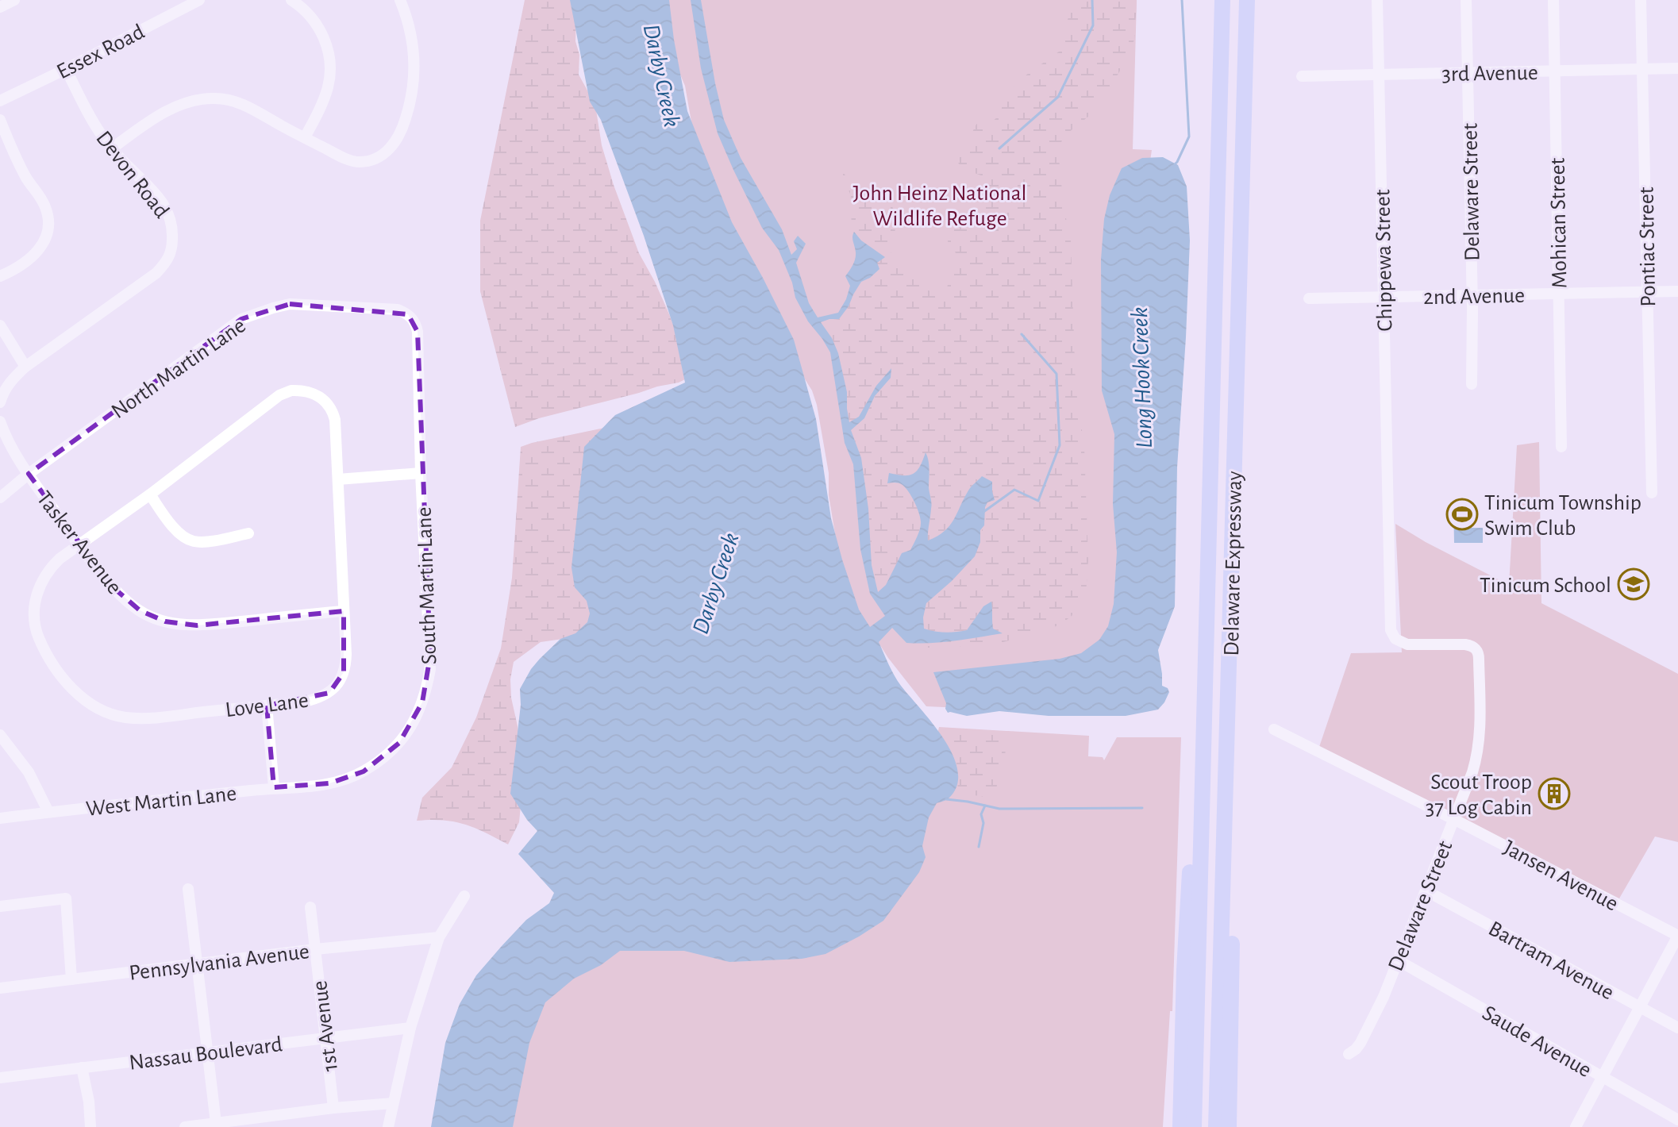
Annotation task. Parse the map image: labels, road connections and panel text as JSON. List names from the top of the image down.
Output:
{
  "streets": {
    "highway": ["Delaware Expressway"],
    "street": [
      "Essex Road",
      "3rd Avenue",
      "Devon Road",
      "Delaware Street",
      "Mohican Street",
      "Pontiac Street",
      "Chippewa Street",
      "2nd Avenue",
      "North Martin Lane",
      "Tasker Avenue",
      "South Martin Lane",
      "Love Lane",
      "West Martin Lane",
      "Jansen Avenue",
      "Bartram Avenue",
      "Pennsylvania Avenue",
      "1st Avenue",
      "Saude Avenue",
      "Nassau Boulevard"
    ]
  },
  "crossings": [
    ["Essex Road", "Devon Road"],
    ["3rd Avenue", "Delaware Street"],
    ["3rd Avenue", "Mohican Street"],
    ["3rd Avenue", "Pontiac Street"],
    ["3rd Avenue", "Chippewa Street"],
    ["Delaware Street", "Chippewa Street"],
    ["Delaware Street", "2nd Avenue"],
    ["Delaware Street", "Jansen Avenue"],
    ["Delaware Street", "Bartram Avenue"],
    ["Delaware Street", "Saude Avenue"],
    ["Mohican Street", "2nd Avenue"],
    ["Pontiac Street", "2nd Avenue"],
    ["Chippewa Street", "2nd Avenue"],
    ["North Martin Lane", "Tasker Avenue"],
    ["North Martin Lane", "South Martin Lane"],
    ["Tasker Avenue", "Love Lane"],
    ["South Martin Lane", "West Martin Lane"],
    ["Pennsylvania Avenue", "1st Avenue"],
    ["1st Avenue", "Nassau Boulevard"]
  ],
  "water": ["Darby Creek", "Long Hook Creek"],
  "parks": ["John Heinz National Wildlife Refuge"],
  "places": {
    "sports": ["Tinicum Township Swim Club"],
    "school or university": ["Tinicum School"],
    "building": ["Scout Troop 37 Log Cabin"]
  }
}
